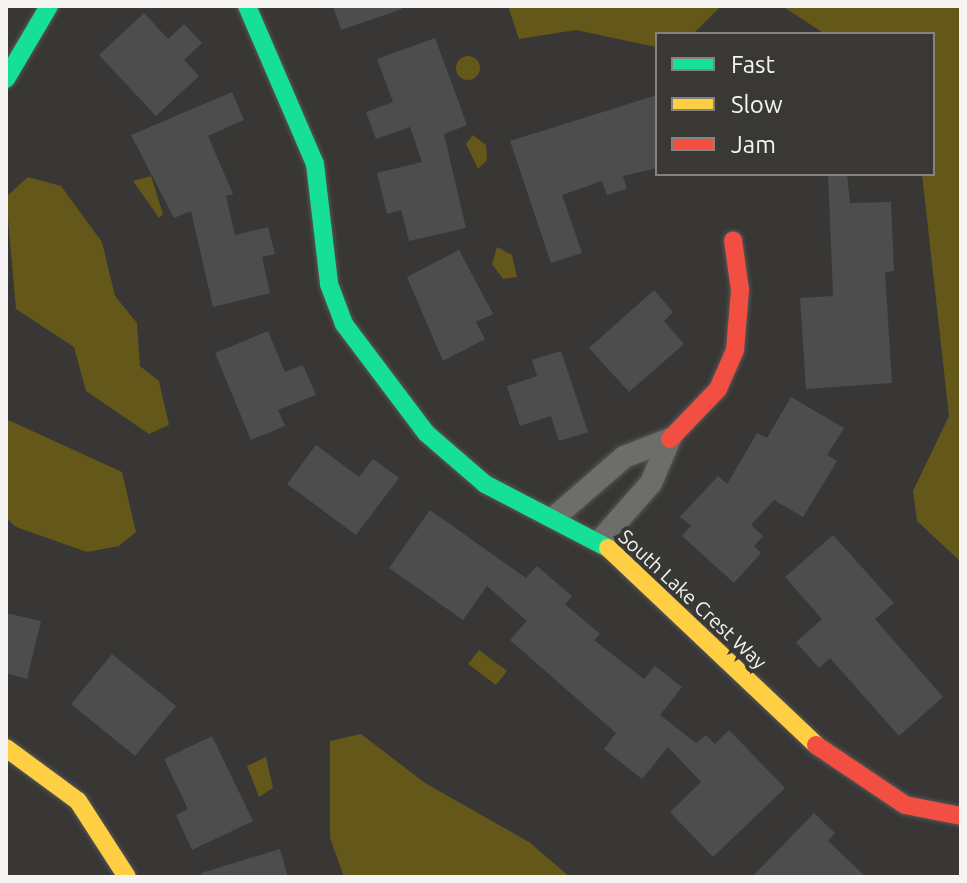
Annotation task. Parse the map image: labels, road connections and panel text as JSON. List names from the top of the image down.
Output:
{
  "streets": {
    "street": ["South Lake Crest Way"]
  },
  "legend": ["Fast", "Slow", "Jam"]
}
